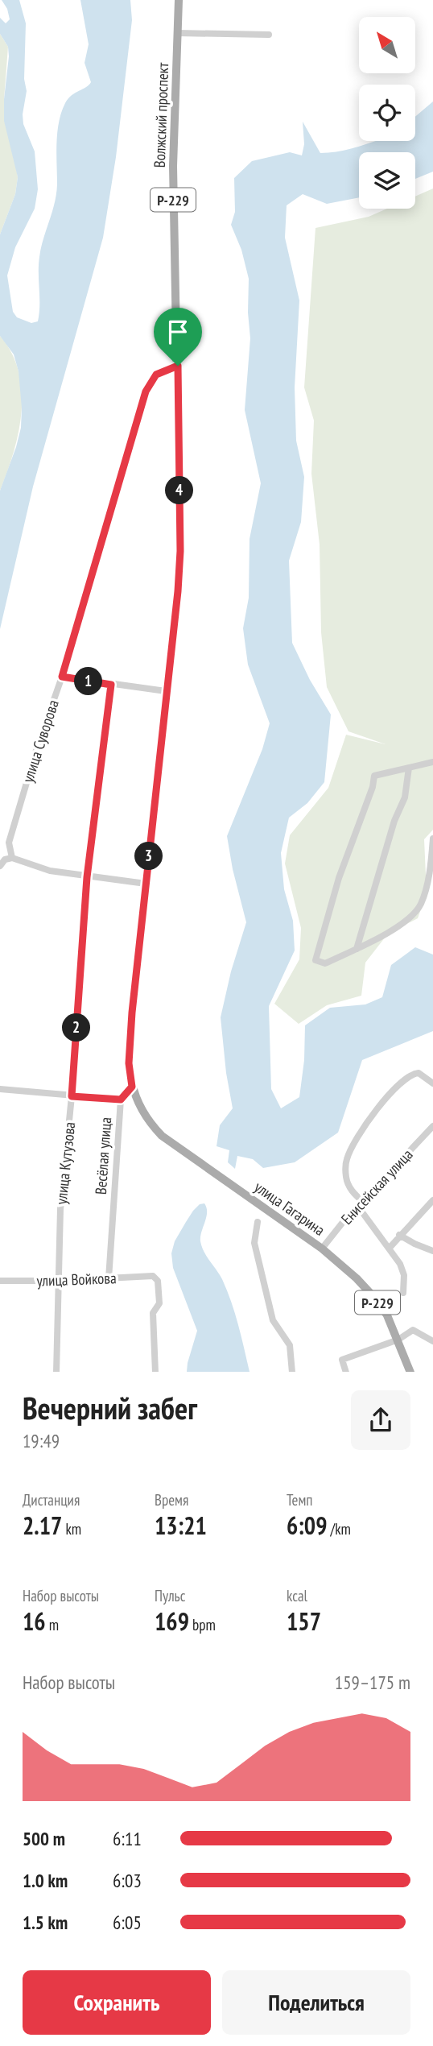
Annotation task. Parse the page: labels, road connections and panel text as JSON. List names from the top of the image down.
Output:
{
  "streets": {
    "main road": ["Волжский проспект", "Р-229", "улица Гагарина"],
    "street": [
      "улица Суворова",
      "Весёлая улица",
      "улица Кутузова",
      "Енисейская улица",
      "улица Войкова"
    ]
  },
  "crossings": [
    ["Волжский проспект", "Р-229"],
    ["Волжский проспект", "улица Суворова"],
    ["Р-229", "улица Суворова"],
    ["Р-229", "Весёлая улица"],
    ["Р-229", "улица Гагарина"],
    ["Весёлая улица", "улица Гагарина"],
    ["Весёлая улица", "улица Войкова"],
    ["улица Кутузова", "улица Войкова"],
    ["Енисейская улица", "улица Гагарина"]
  ],
  "north": "top left",
  "page": {
    "pins": [
      "4",
      "1",
      "3",
      "2"
    ],
    "heading": ["Вечерний забег", "19:49"],
    "stats": [
      ["Дистанция", "2.17 km"],
      ["Время", "13:21"],
      ["Темп", "6:09 /km"],
      ["Набор высоты", "16 m"],
      ["Пульс", "169 bpm"],
      ["kcal", "157"]
    ],
    "chart": ["Набор высоты", "159–175 m"],
    "list": [
      {
        "name": "500 m",
        "note": "6:11"
      },
      {
        "name": "1.0 km",
        "note": "6:03"
      },
      {
        "name": "1.5 km",
        "note": "6:05"
      }
    ],
    "buttons": ["Сохранить", "Поделиться"]
  }
}
